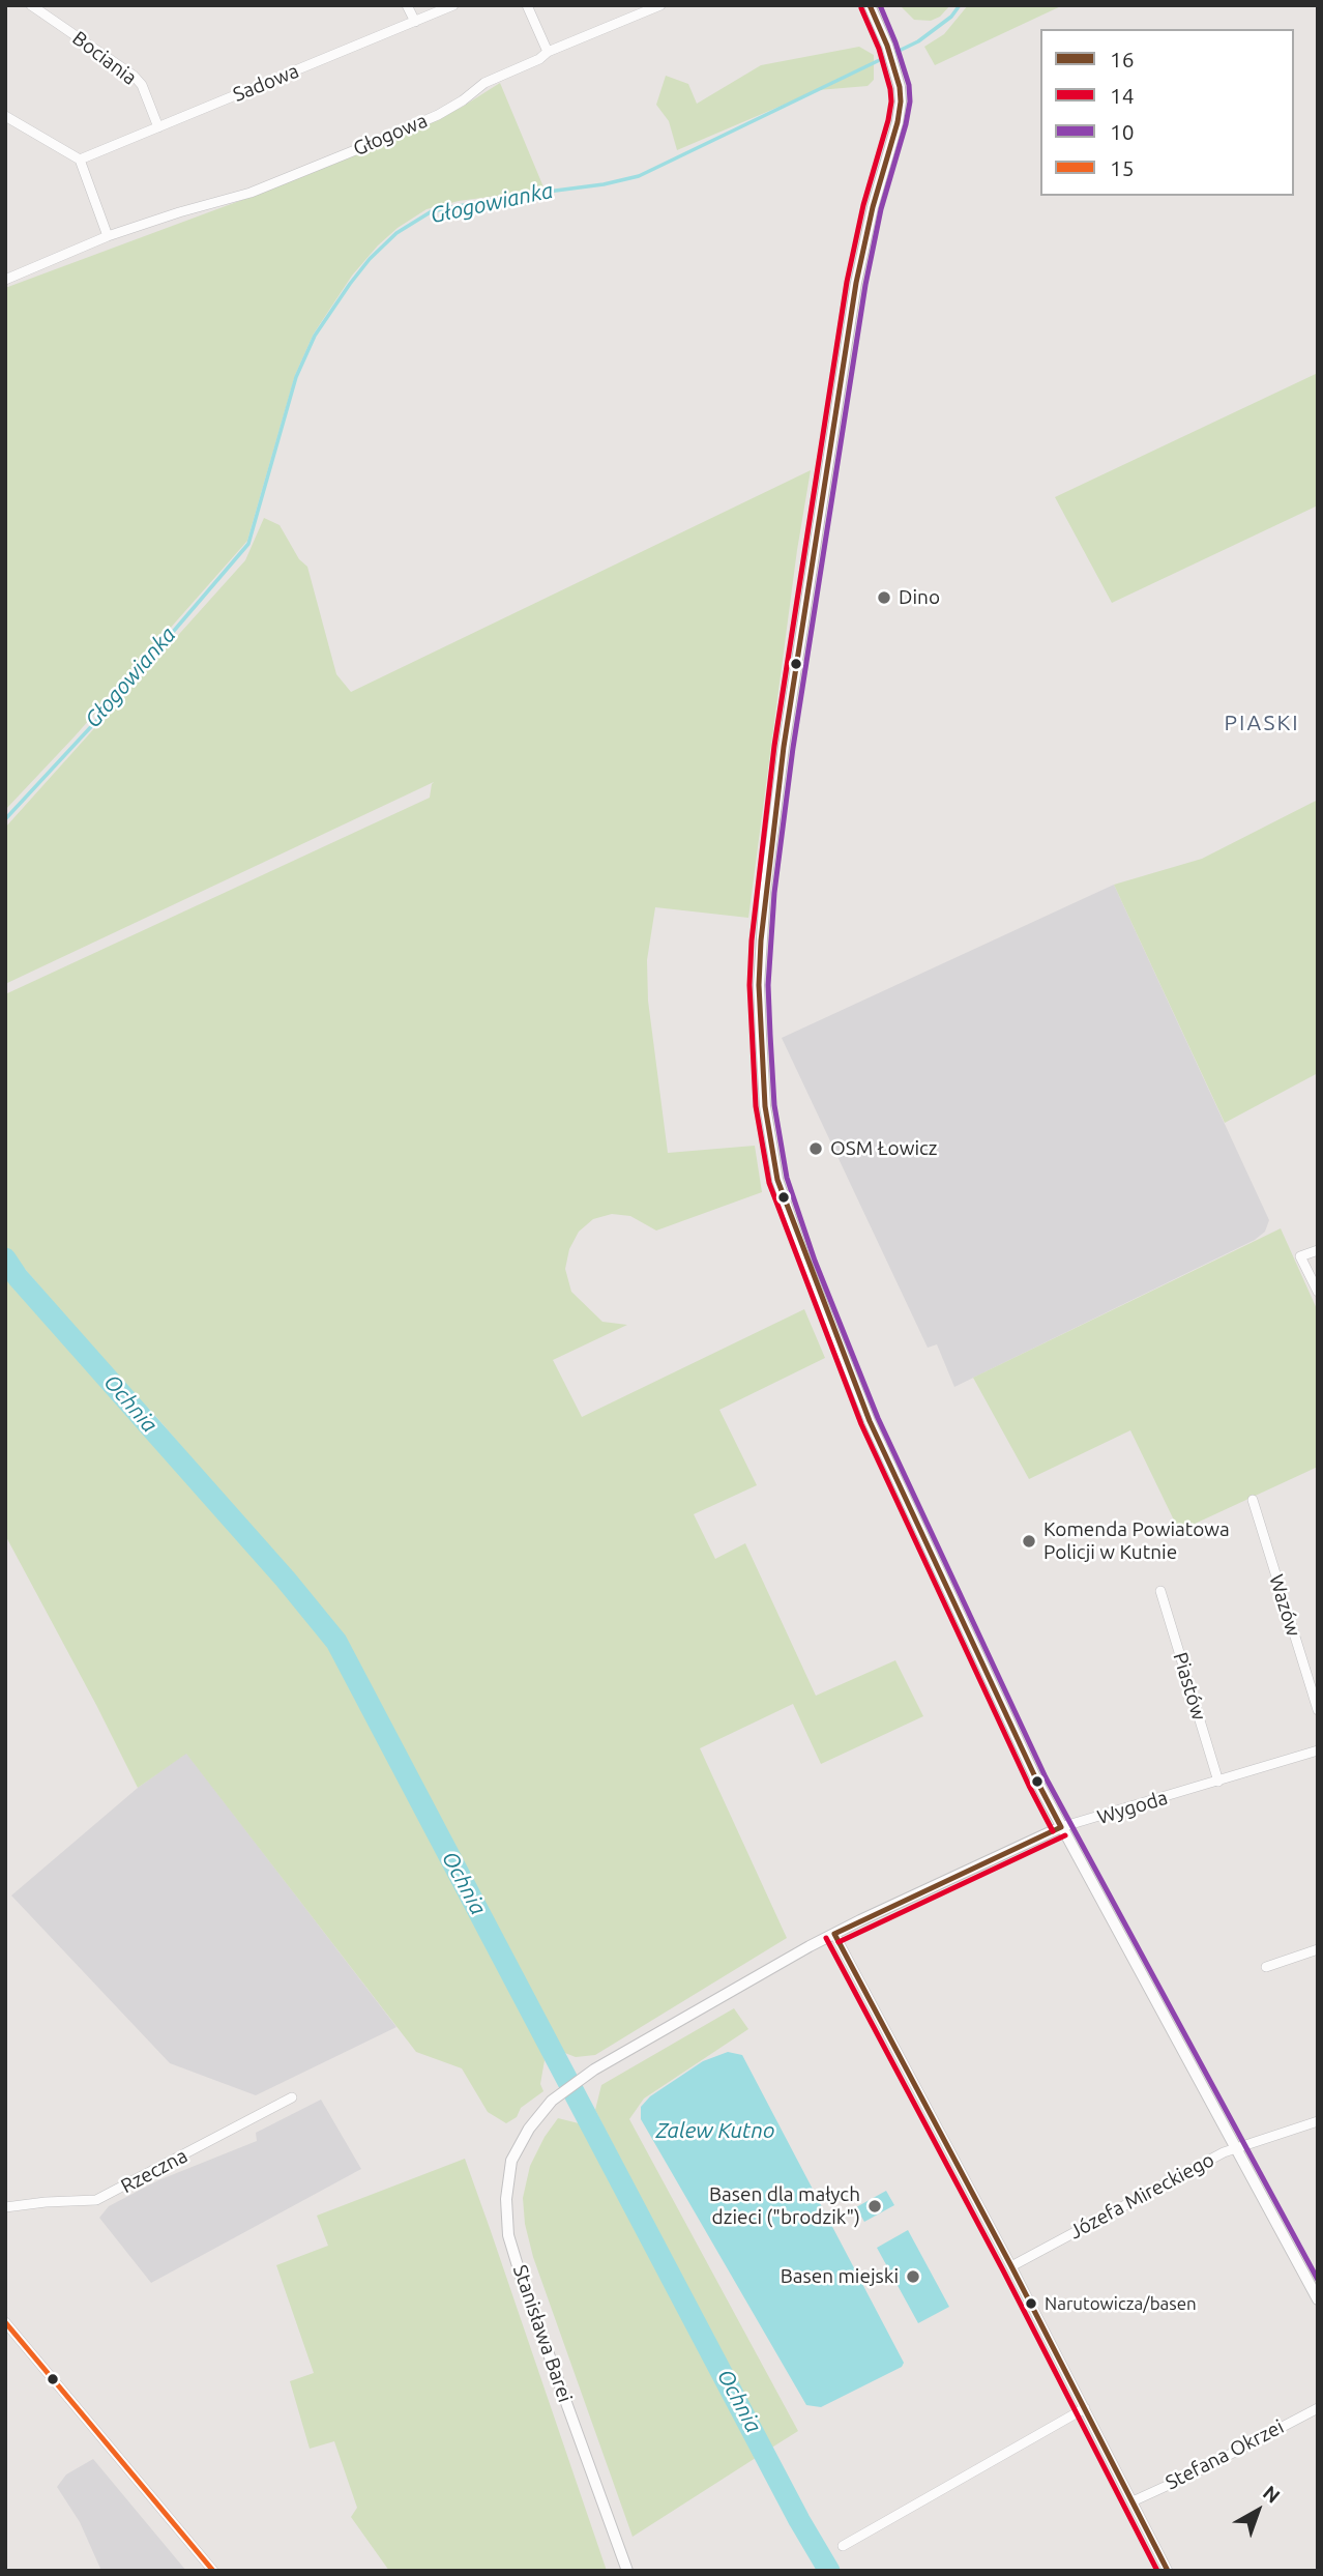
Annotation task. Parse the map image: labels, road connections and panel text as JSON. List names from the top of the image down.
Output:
{
  "streets": {
    "street": [
      "Bociania",
      "Sadowa",
      "Głogowa",
      "Wazów",
      "Piastów",
      "Wygoda",
      "Rzeczna",
      "Józefa Mireckiego",
      "Stanisława Barei",
      "Stefana Okrzei"
    ]
  },
  "crossings": [
    ["Bociania", "Sadowa"],
    ["Piastów", "Wygoda"],
    ["Wygoda", "Stanisława Barei"]
  ],
  "districts": ["PIASKI"],
  "water": ["Głogowianka", "Ochnia", "Zalew Kutno"],
  "places": [
    "Dino",
    "OSM Łowicz",
    "Komenda Powiatowa Policji w Kutnie",
    "Basen dla małych dzieci (\"brodzik\")",
    "Basen miejski",
    "Narutowicza/basen"
  ],
  "lines": [
    "transit line 16",
    "transit line 10",
    "transit line 14",
    "transit line 15"
  ],
  "legend": [
    "16",
    "14",
    "10",
    "15"
  ],
  "north": "top right"
}
